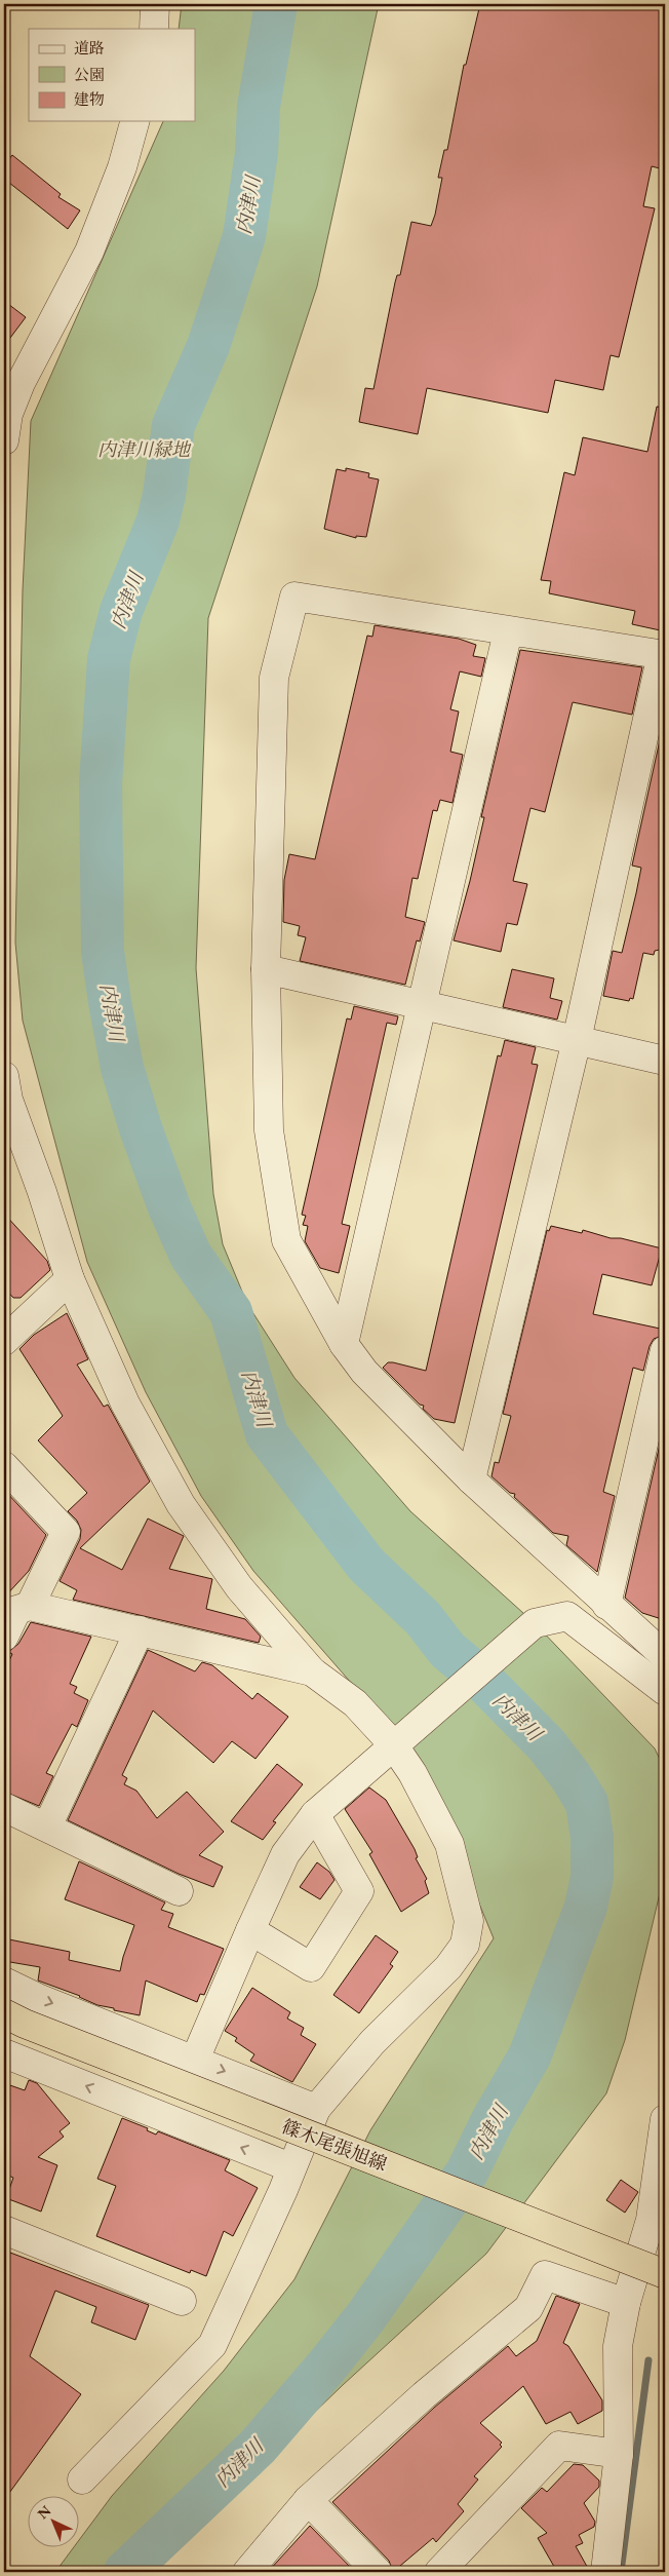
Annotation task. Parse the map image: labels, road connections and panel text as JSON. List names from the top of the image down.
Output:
{
  "streets": {
    "main road": ["篠木尾張旭線"]
  },
  "water": ["内津川"],
  "parks": ["内津川緑地"],
  "legend": ["道路", "公園", "建物"],
  "north": "top left"
}
